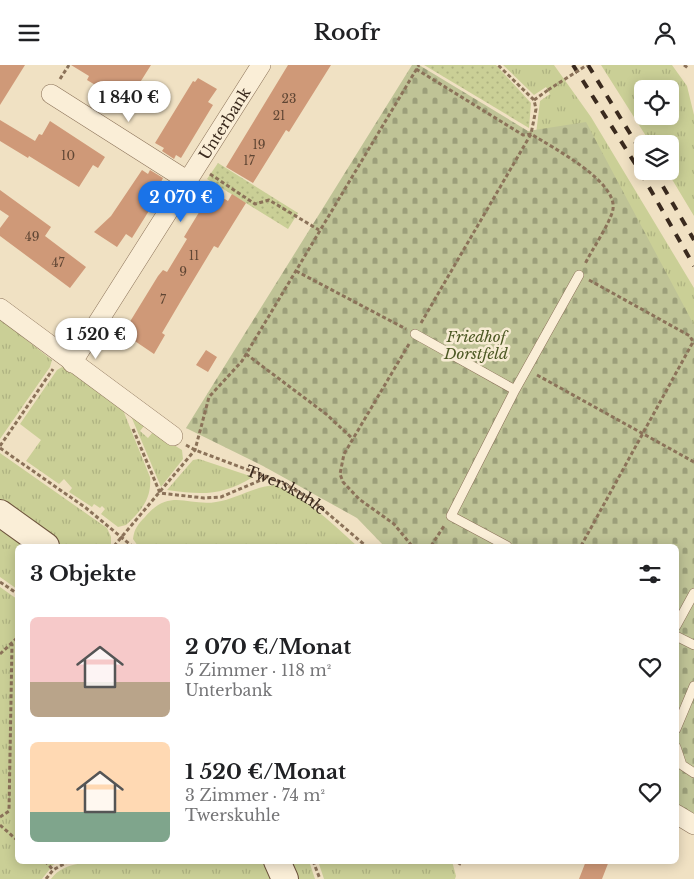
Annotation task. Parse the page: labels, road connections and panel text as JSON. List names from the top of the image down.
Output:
{
  "streets": {
    "street": ["Unterbank"],
    "path": ["Twerskuhle"]
  },
  "parks": ["Friedhof Dorstfeld"],
  "house_numbers": [
    "23",
    "21",
    "19",
    "10",
    "17",
    "49",
    "11",
    "47",
    "9",
    "7"
  ],
  "page": {
    "header": "Roofr",
    "price": ["1 840 €", "2 070 €", "1 520 €"],
    "heading": "3 Objekte",
    "list": [
      {
        "name": "2 070 €/Monat",
        "note": "5 Zimmer · 118 m² · Unterbank"
      },
      {
        "name": "1 520 €/Monat",
        "note": "3 Zimmer · 74 m² · Twerskuhle"
      }
    ]
  }
}
